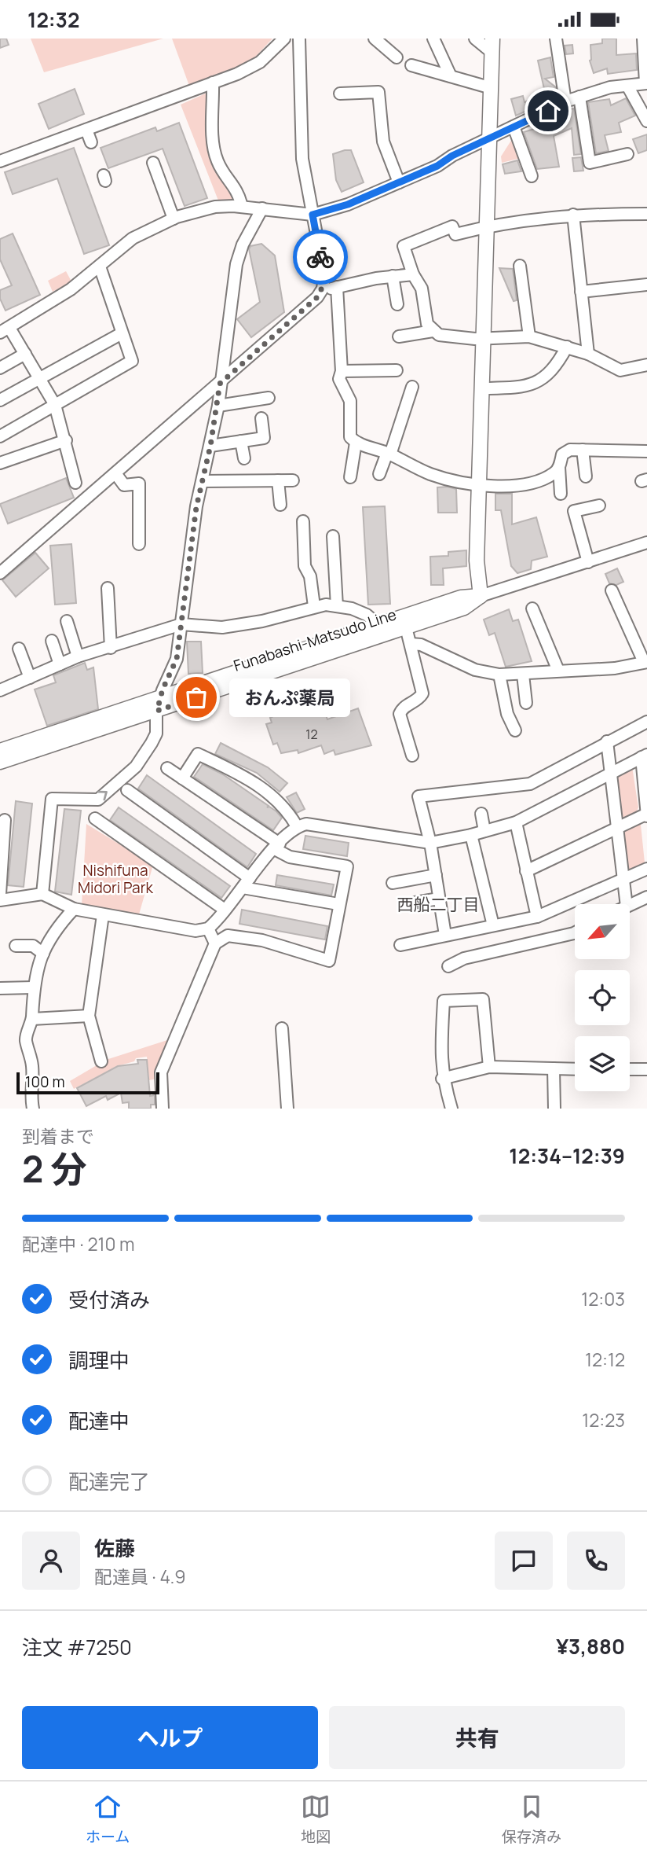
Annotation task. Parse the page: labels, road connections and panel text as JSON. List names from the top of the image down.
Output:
{
  "streets": {
    "main road": ["Funabashi-Matsudo Line"]
  },
  "districts": ["西船二丁目"],
  "parks": ["Nishifuna Midori Park"],
  "places": ["おんぷ薬局"],
  "house_numbers": ["12"],
  "scale_bar": "100 m",
  "north": "bottom left",
  "page": {
    "status": "12:32",
    "bubble": "おんぷ薬局",
    "scale": "100 m",
    "heading": ["2 分", "到着まで", "12:34–12:39"],
    "panel": [
      "佐藤",
      "配達員 · 4.9",
      "注文 #7250",
      "¥3,880"
    ],
    "bar": "配達中 · 210 m",
    "list": [
      ["受付済み", "12:03"],
      ["調理中", "12:12"],
      ["配達中", "12:23"],
      "配達完了"
    ],
    "buttons": ["ヘルプ", "共有"],
    "tabs": ["ホーム", "地図", "保存済み"]
  }
}
